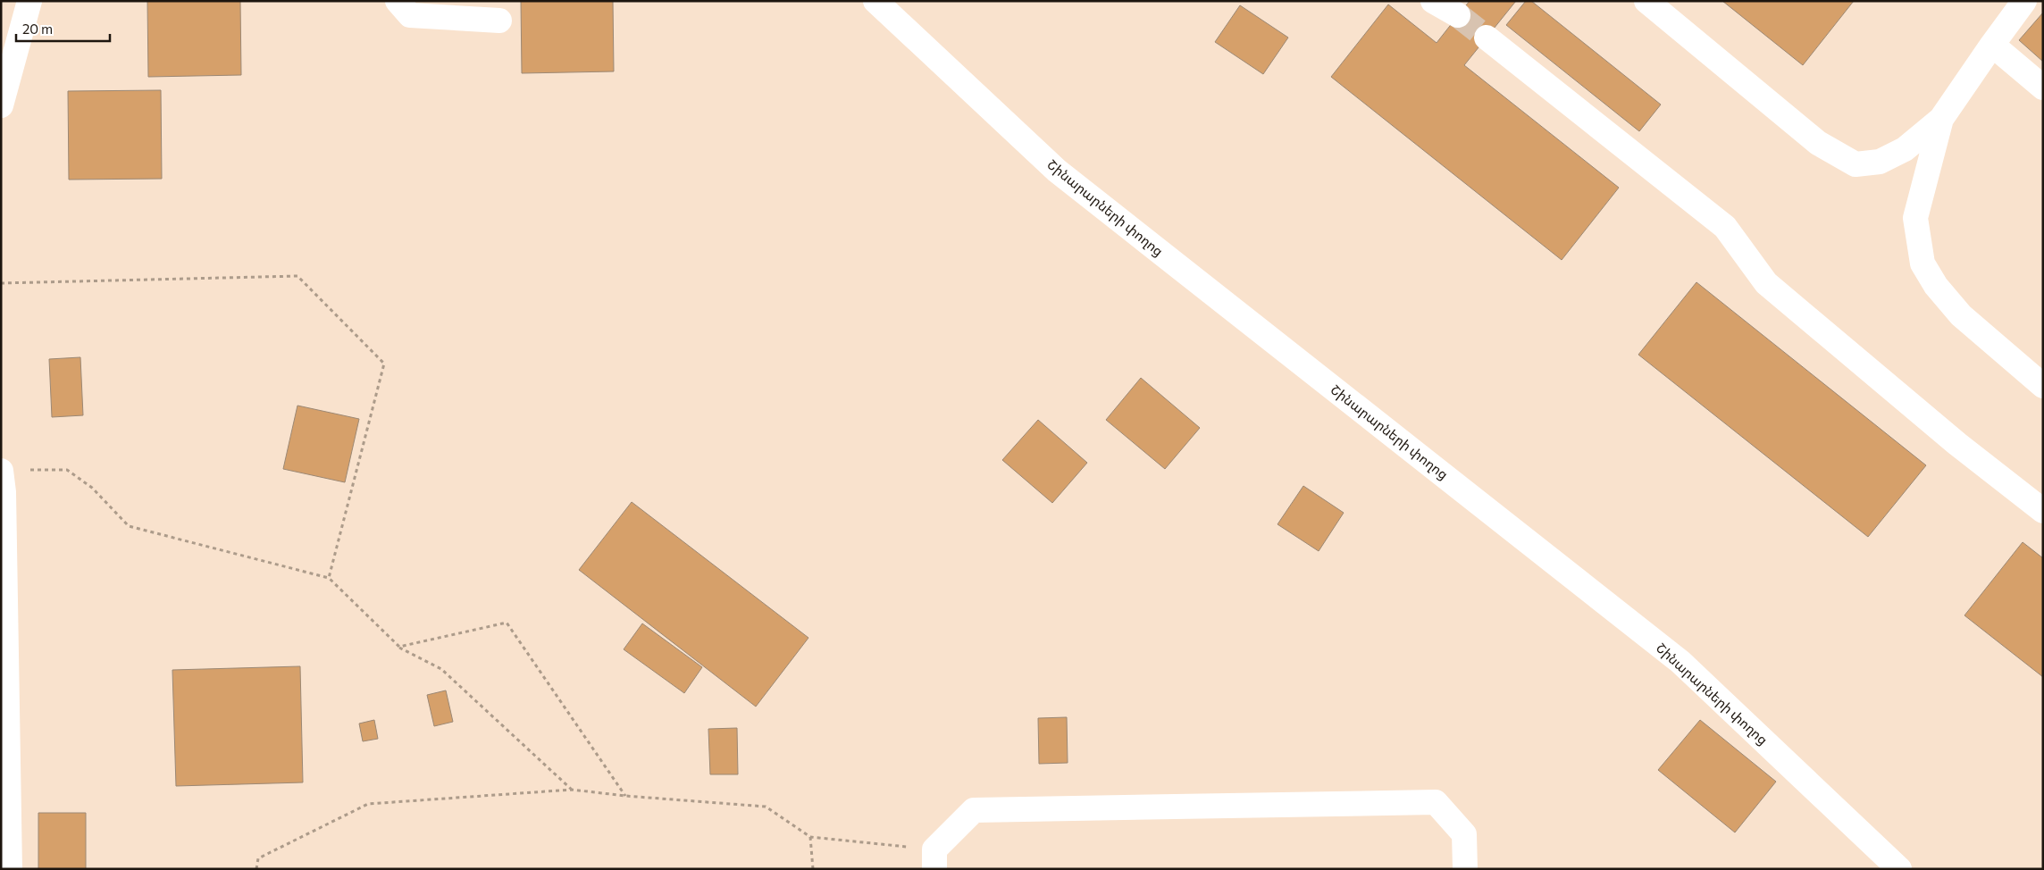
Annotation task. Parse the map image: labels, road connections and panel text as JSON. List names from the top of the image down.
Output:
{
  "streets": {
    "street": ["Շինարարների փողոց"]
  },
  "scale_bar": "20 m"
}
